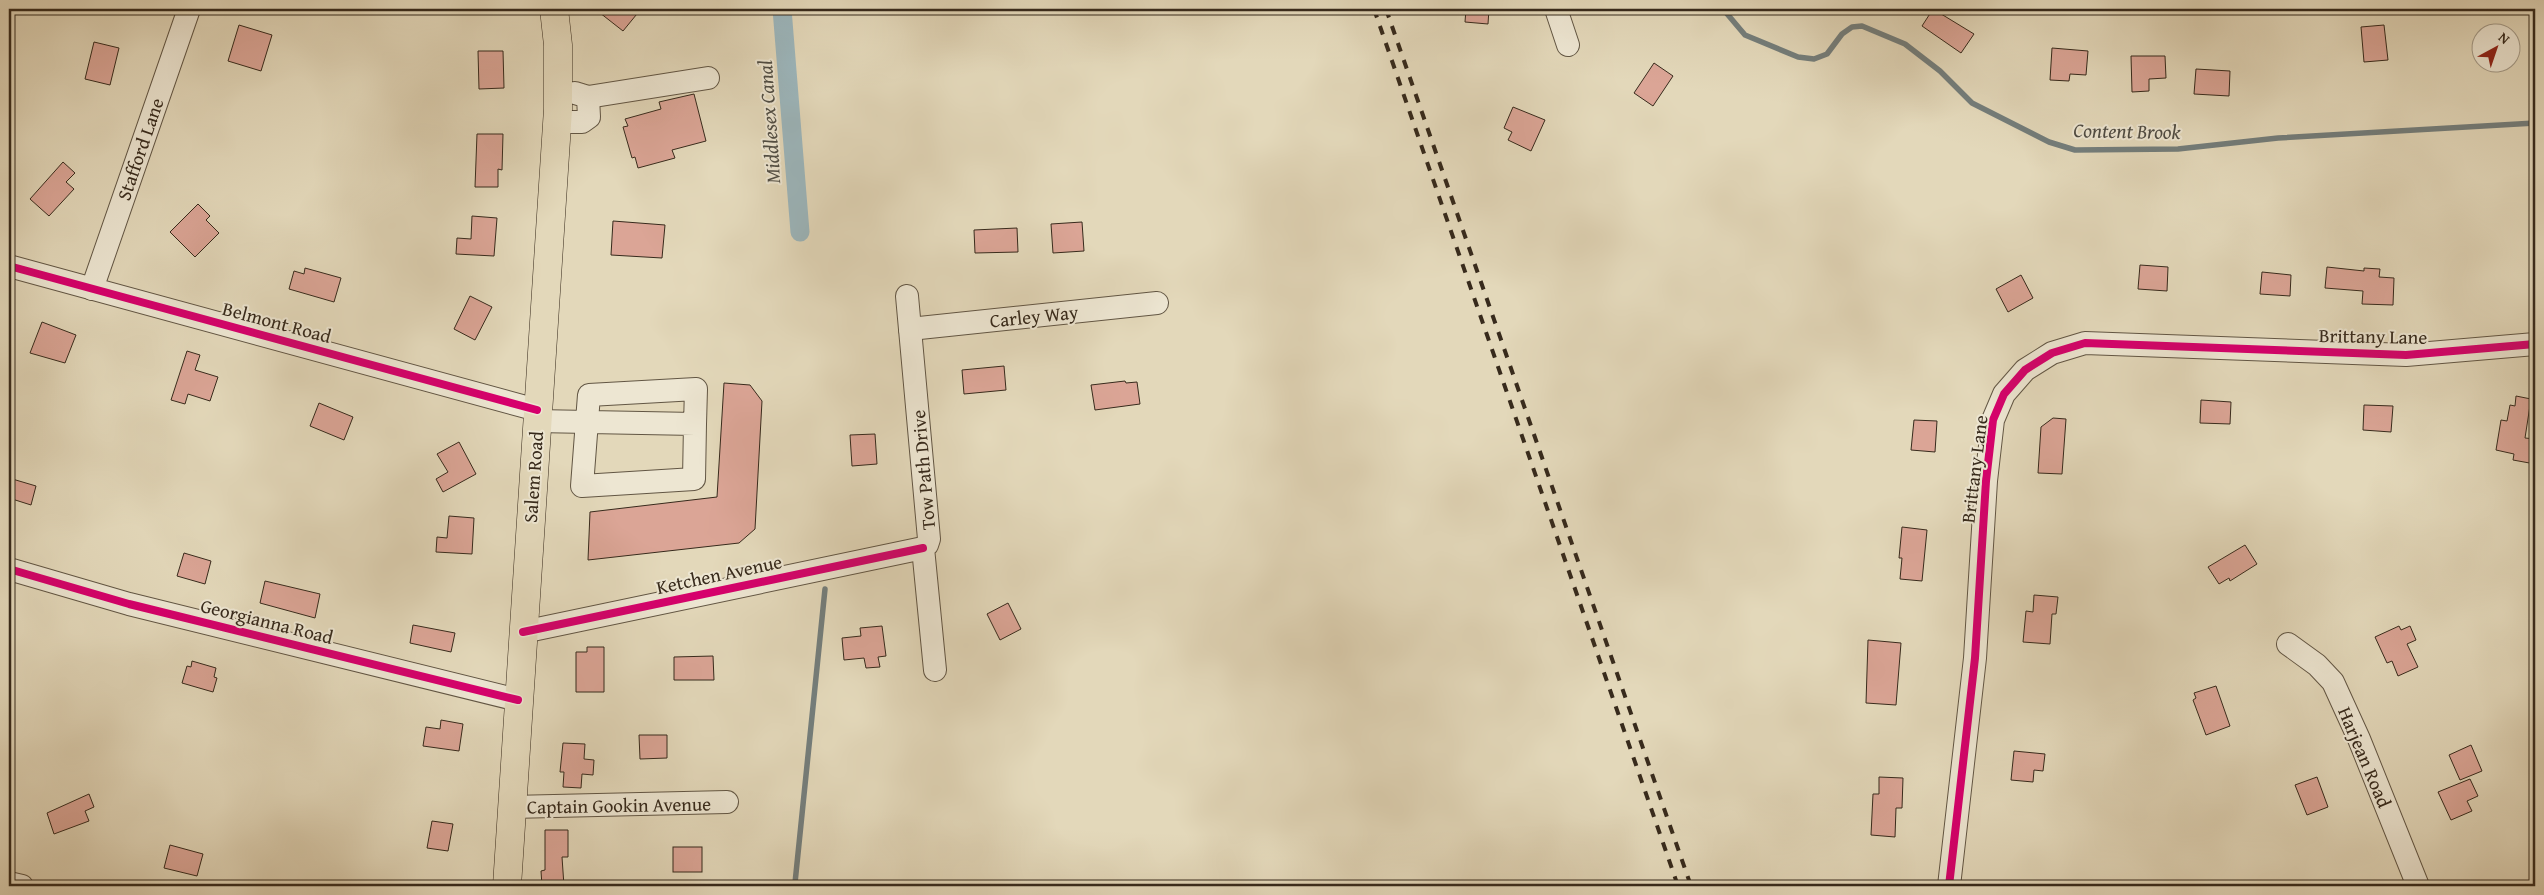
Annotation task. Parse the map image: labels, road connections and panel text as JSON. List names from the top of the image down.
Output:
{
  "streets": {
    "main road": ["Salem Road"],
    "street": [
      "Stafford Lane",
      "Carley Way",
      "Belmont Road",
      "Brittany Lane",
      "Tow Path Drive",
      "Ketchen Avenue",
      "Georgianna Road",
      "Harjean Road",
      "Captain Gookin Avenue"
    ]
  },
  "crossings": [
    ["Stafford Lane", "Belmont Road"],
    ["Carley Way", "Tow Path Drive"],
    ["Belmont Road", "Salem Road"],
    ["Tow Path Drive", "Ketchen Avenue"],
    ["Salem Road", "Ketchen Avenue"],
    ["Salem Road", "Georgianna Road"],
    ["Salem Road", "Captain Gookin Avenue"]
  ],
  "water": ["Middlesex Canal", "Content Brook"],
  "north": "top right"
}
